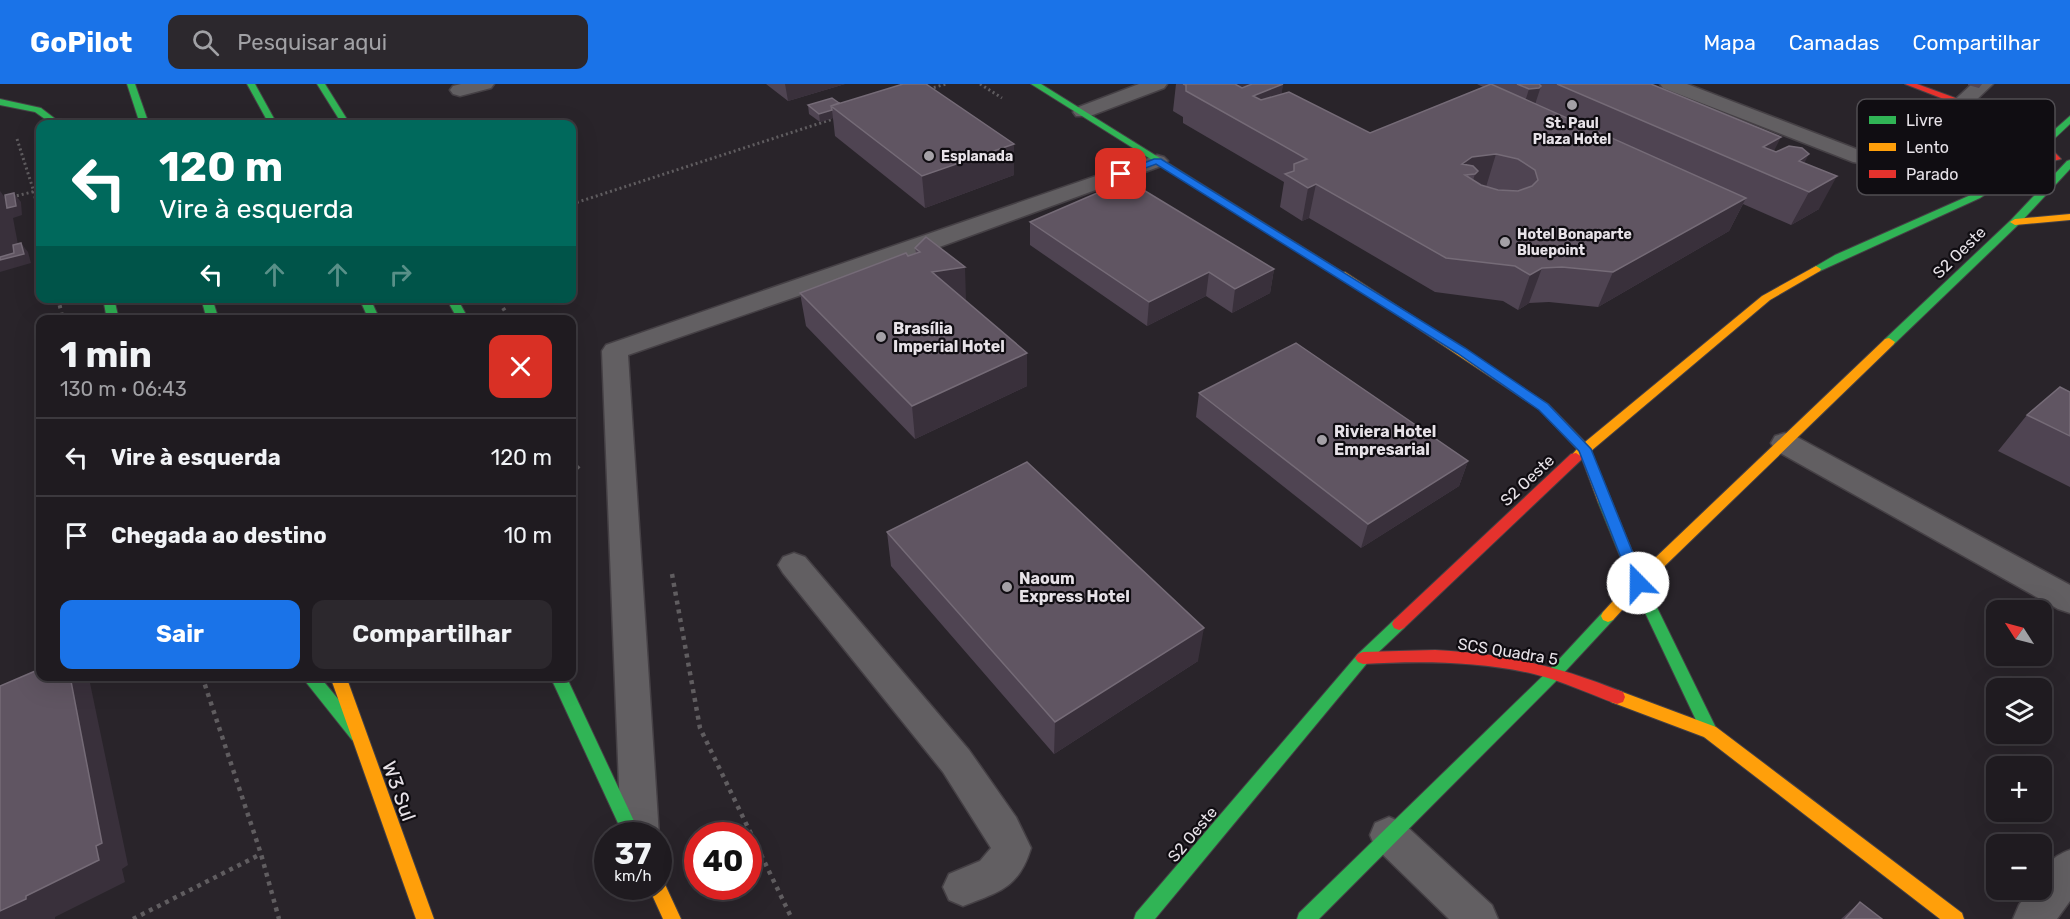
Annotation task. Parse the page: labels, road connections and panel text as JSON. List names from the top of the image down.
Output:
{
  "streets": {
    "main road": ["S2 Oeste", "SCS Quadra 5", "W3 Sul"]
  },
  "crossings": [
    ["S2 Oeste", "SCS Quadra 5"]
  ],
  "places": [
    "St. Paul Plaza Hotel",
    "Esplanada",
    "Hotel Bonaparte Bluepoint",
    "Brasília Imperial Hotel",
    "Riviera Hotel Empresarial",
    "Naoum Express Hotel"
  ],
  "legend": ["Livre", "Lento", "Parado"],
  "north": "top left",
  "page": {
    "header": "GoPilot",
    "search": "Pesquisar aqui",
    "nav": ["Mapa", "Camadas", "Compartilhar"],
    "turn": ["120 m", "Vire à esquerda"],
    "heading": ["1 min", "130 m · 06:43"],
    "list": [
      {
        "name": "Vire à esquerda",
        "value": "120 m"
      },
      {
        "name": "Chegada ao destino",
        "value": "10 m"
      }
    ],
    "buttons": ["Sair", "Compartilhar"],
    "map_buttons": ["+", "−"],
    "speed": "37 km/h",
    "limit": "40"
  }
}
